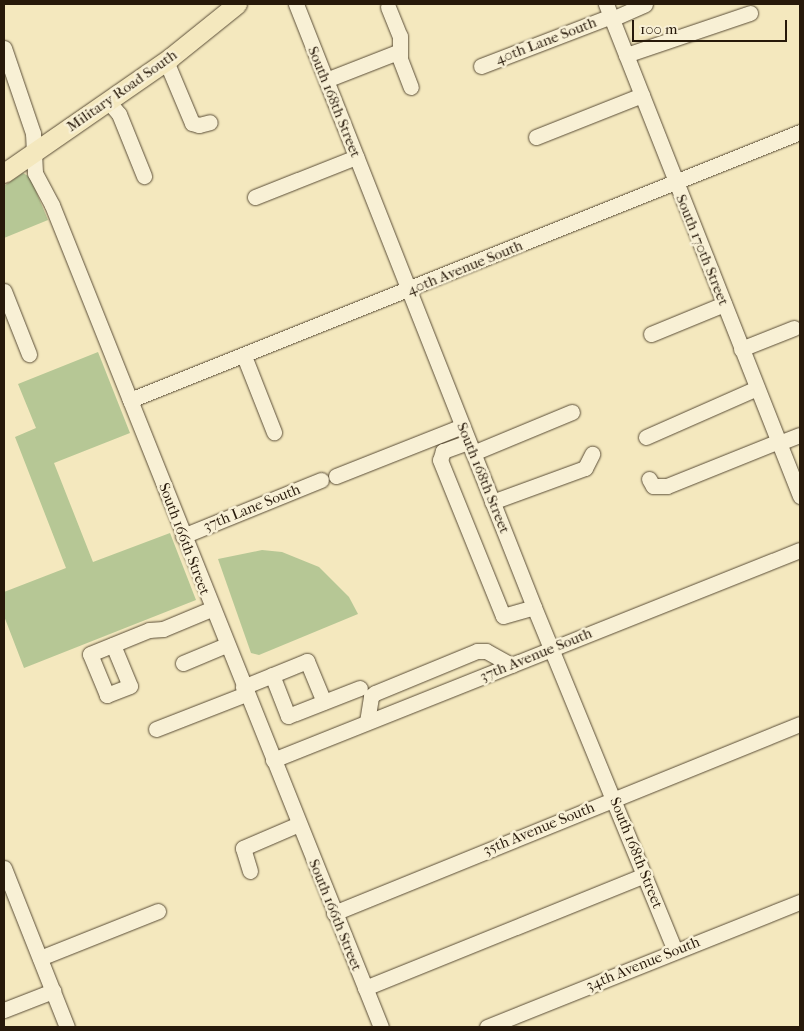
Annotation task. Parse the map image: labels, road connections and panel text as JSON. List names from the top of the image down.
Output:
{
  "streets": {
    "main road": ["Military Road South"],
    "street": [
      "40th Lane South",
      "South 168th Street",
      "South 170th Street",
      "40th Avenue South",
      "37th Lane South",
      "South 166th Street",
      "37th Avenue South",
      "35th Avenue South",
      "34th Avenue South"
    ]
  },
  "crossings": [
    ["40th Lane South", "South 170th Street"],
    ["Military Road South", "South 166th Street"],
    ["South 168th Street", "40th Avenue South"],
    ["South 168th Street", "37th Avenue South"],
    ["South 168th Street", "35th Avenue South"],
    ["South 168th Street", "34th Avenue South"],
    ["South 170th Street", "40th Avenue South"],
    ["40th Avenue South", "South 166th Street"],
    ["37th Lane South", "South 166th Street"],
    ["South 166th Street", "37th Avenue South"],
    ["South 166th Street", "35th Avenue South"]
  ],
  "scale_bar": "100 m"
}
